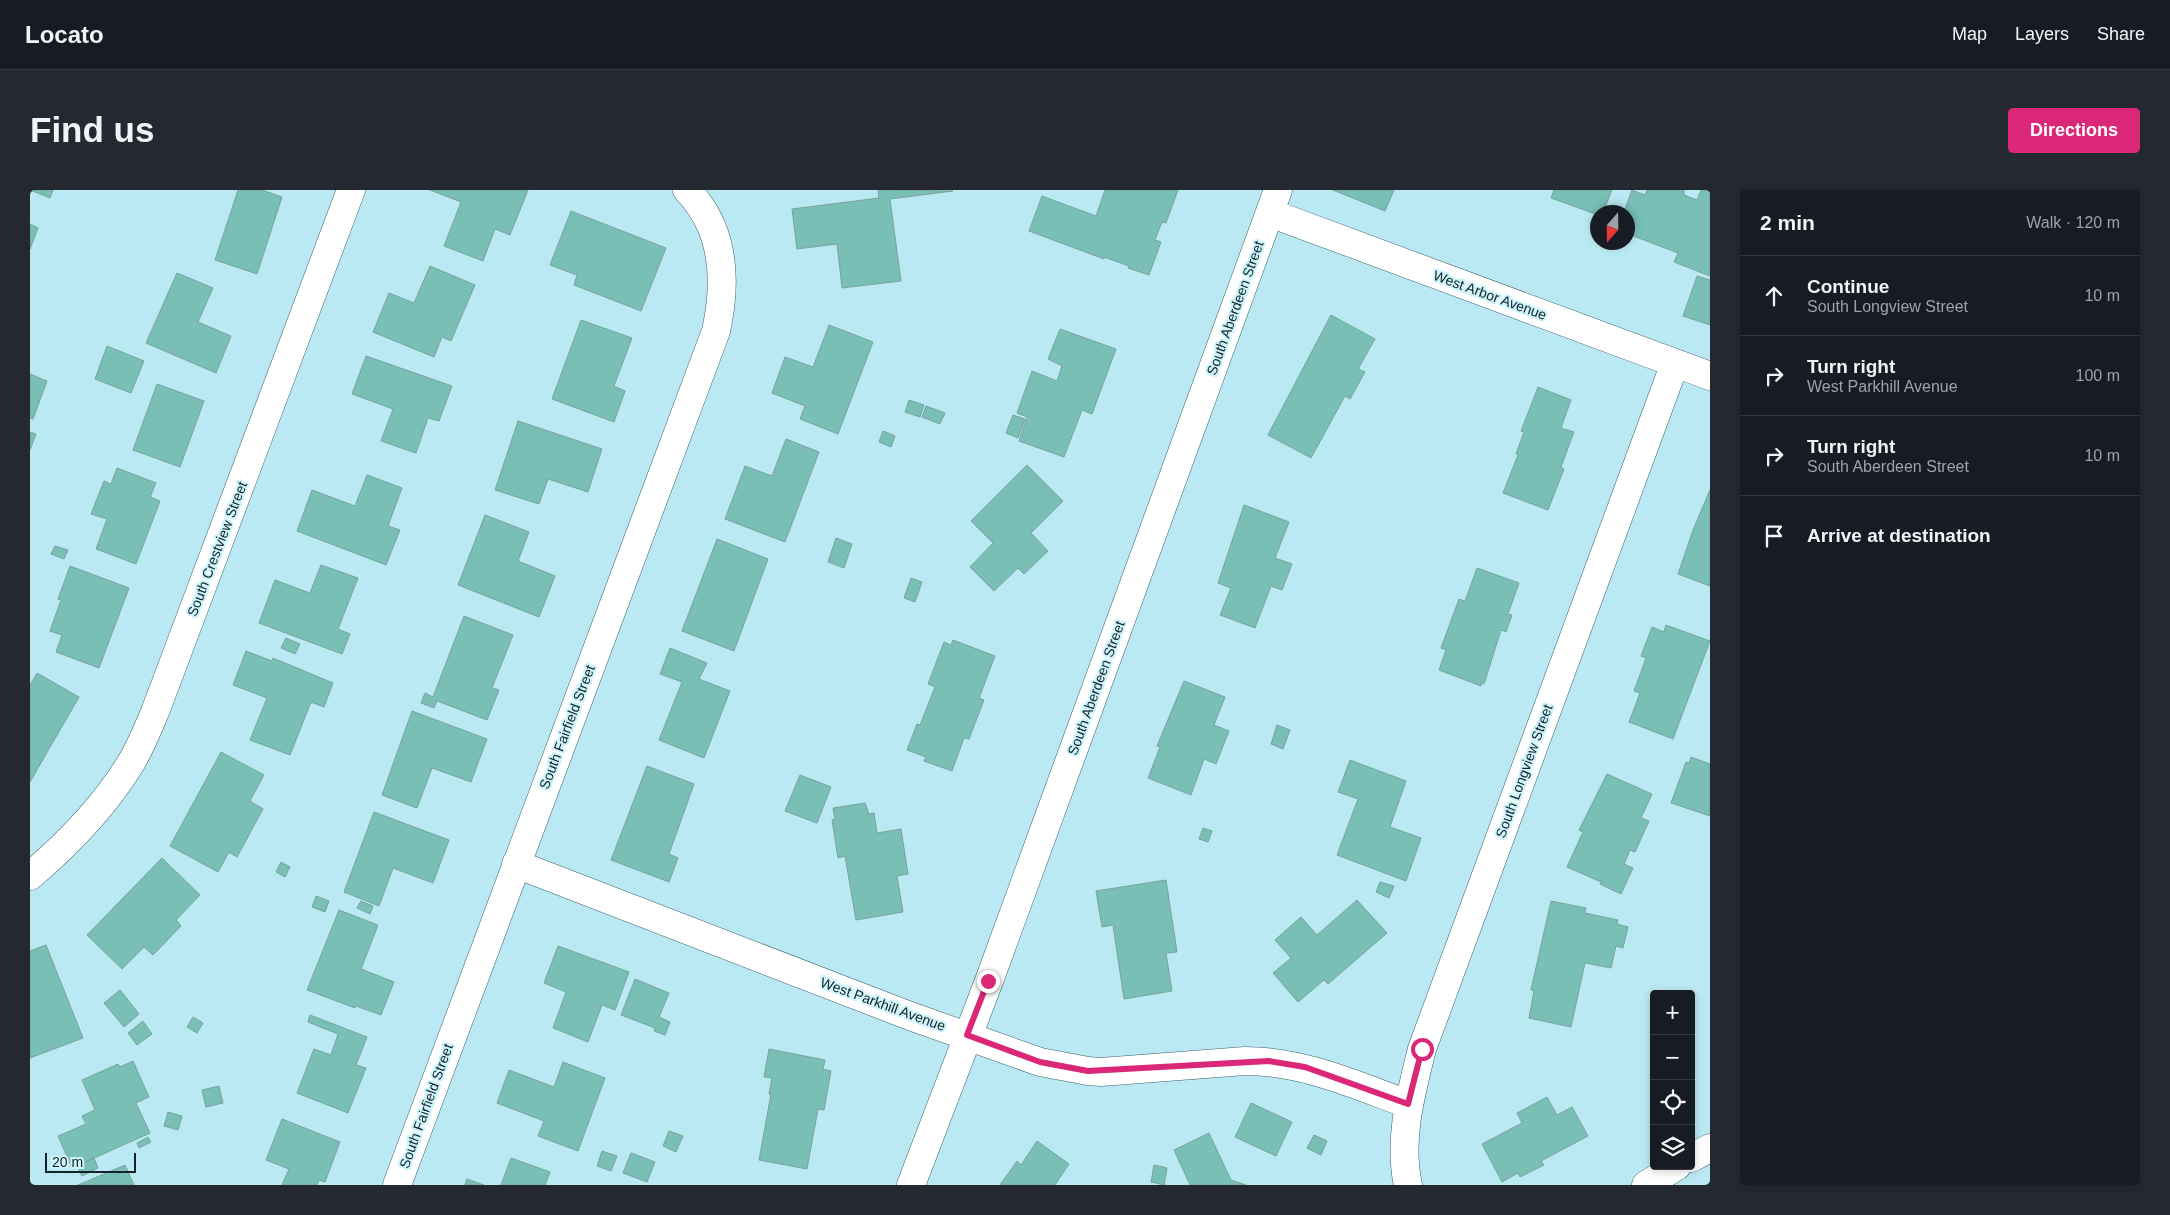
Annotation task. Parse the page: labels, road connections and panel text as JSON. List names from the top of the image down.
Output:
{
  "streets": {
    "street": [
      "West Arbor Avenue",
      "South Aberdeen Street",
      "South Crestview Street",
      "South Fairfield Street",
      "South Longview Street",
      "West Parkhill Avenue"
    ]
  },
  "crossings": [
    ["West Arbor Avenue", "South Aberdeen Street"],
    ["West Arbor Avenue", "South Longview Street"],
    ["South Aberdeen Street", "West Parkhill Avenue"],
    ["South Fairfield Street", "West Parkhill Avenue"],
    ["South Longview Street", "West Parkhill Avenue"]
  ],
  "scale_bar": "20 m",
  "north": "bottom",
  "page": {
    "header": "Locato",
    "nav": ["Map", "Layers", "Share"],
    "buttons": "Directions",
    "title": "Find us",
    "heading": ["2 min", "Walk · 120 m"],
    "list": [
      ["Continue", "South Longview Street", "10 m"],
      ["Turn right", "West Parkhill Avenue", "100 m"],
      ["Turn right", "South Aberdeen Street", "10 m"],
      "Arrive at destination"
    ],
    "map_buttons": ["+", "−"],
    "scale": "20 m"
  }
}
